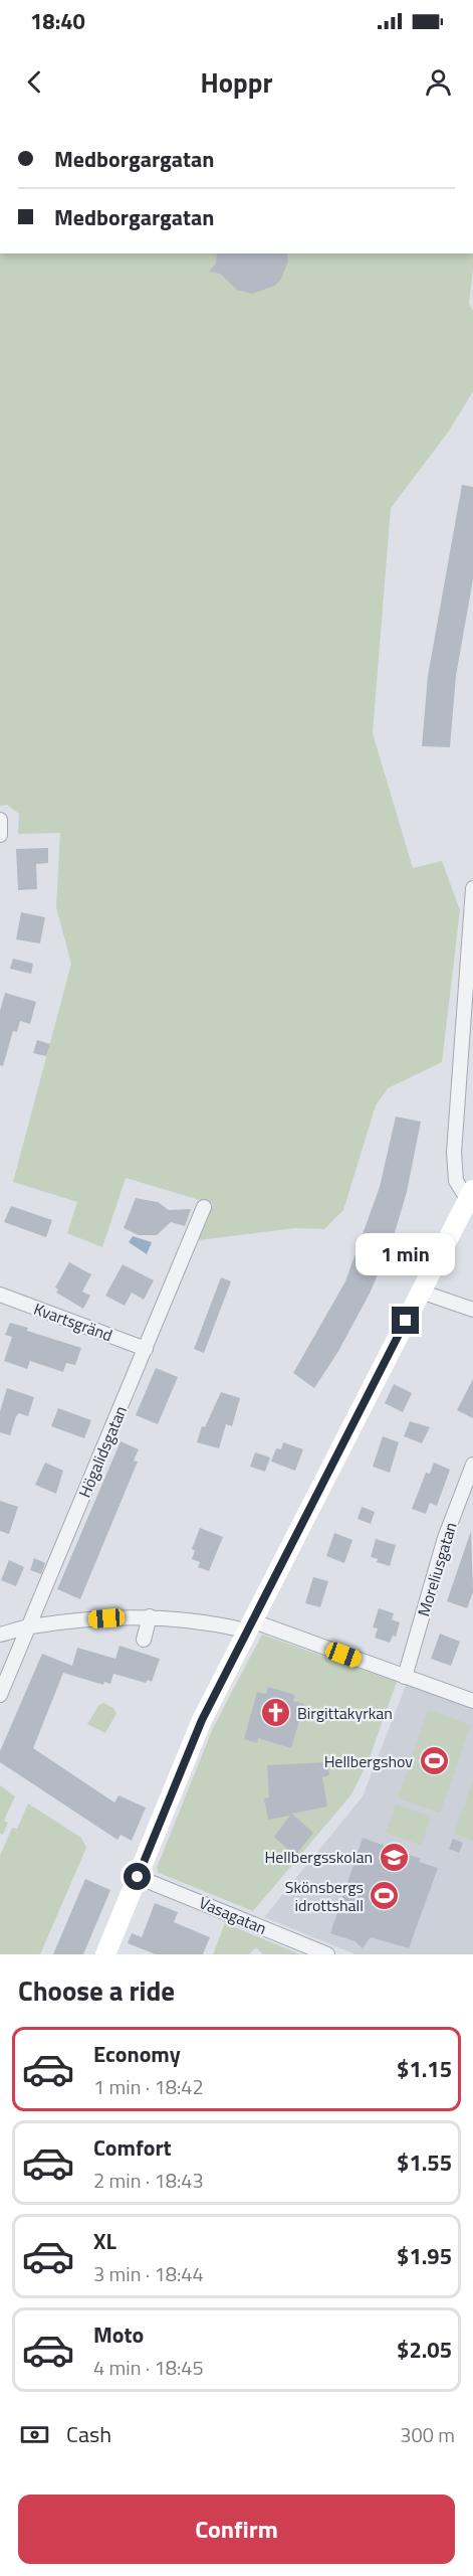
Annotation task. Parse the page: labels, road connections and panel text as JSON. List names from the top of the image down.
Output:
{
  "streets": {
    "street": [
      "Kvartsgränd",
      "Högalidsgatan",
      "Moreliusgatan",
      "Vasagatan"
    ]
  },
  "crossings": [
    ["Kvartsgränd", "Högalidsgatan"]
  ],
  "places": {
    "church": ["Birgittakyrkan"],
    "sports": ["Hellbergshov", "Skönsbergs idrottshall"],
    "school or university": ["Hellbergsskolan"]
  },
  "page": {
    "status": "18:40",
    "header": "Hoppr",
    "banner": ["Medborgargatan", "Medborgargatan"],
    "bubble": "1 min",
    "heading": "Choose a ride",
    "list": [
      {
        "name": "Economy",
        "note": "1 min · 18:42",
        "value": "$1.15"
      },
      {
        "name": "Comfort",
        "note": "2 min · 18:43",
        "value": "$1.55"
      },
      {
        "name": "XL",
        "note": "3 min · 18:44",
        "value": "$1.95"
      },
      {
        "name": "Moto",
        "note": "4 min · 18:45",
        "value": "$2.05"
      }
    ],
    "pay": ["Cash", "300 m"],
    "buttons": "Confirm"
  }
}
